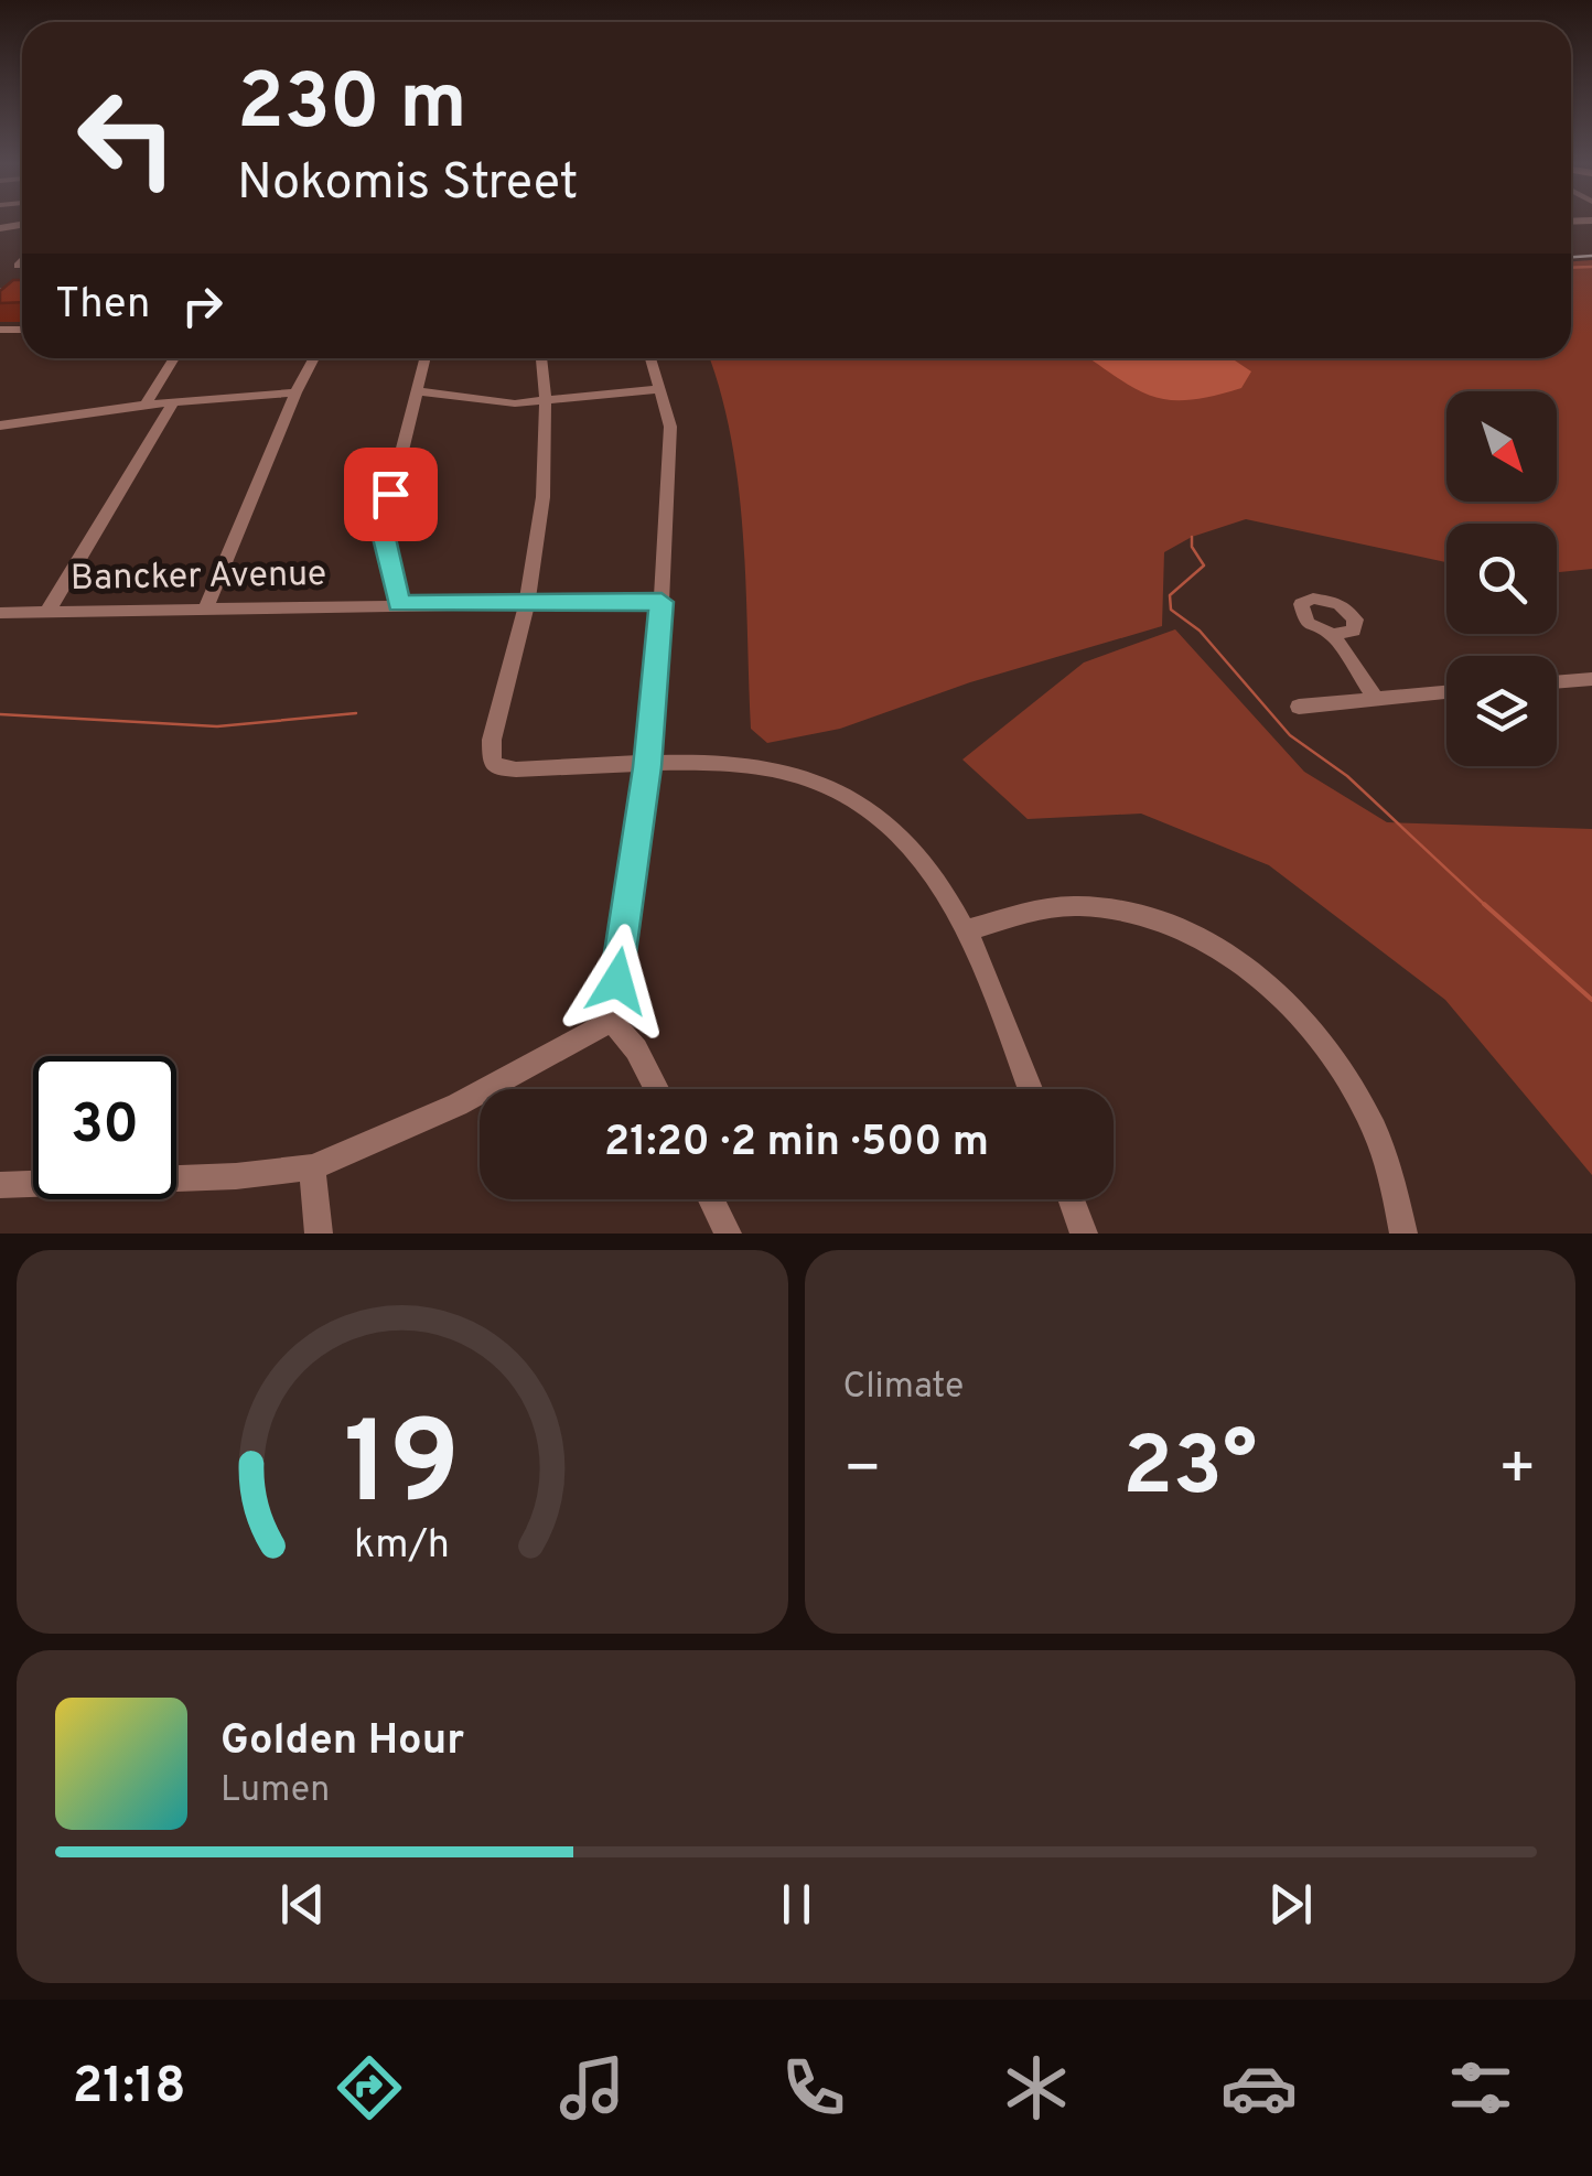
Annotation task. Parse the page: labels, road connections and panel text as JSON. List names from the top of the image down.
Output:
{
  "streets": {
    "street": ["Bancker Avenue"]
  },
  "north": "bottom right",
  "page": {
    "turn": ["230 m", "Nokomis Street"],
    "then": "Then",
    "limit": "30",
    "trip": "21:20 · 2 min · 500 m",
    "tile": "Climate",
    "heat": ["−", "23°", "+"],
    "song": ["Golden Hour", "Lumen"],
    "tabs": "21:18",
    "gauge": ["19", "km/h"]
  }
}
